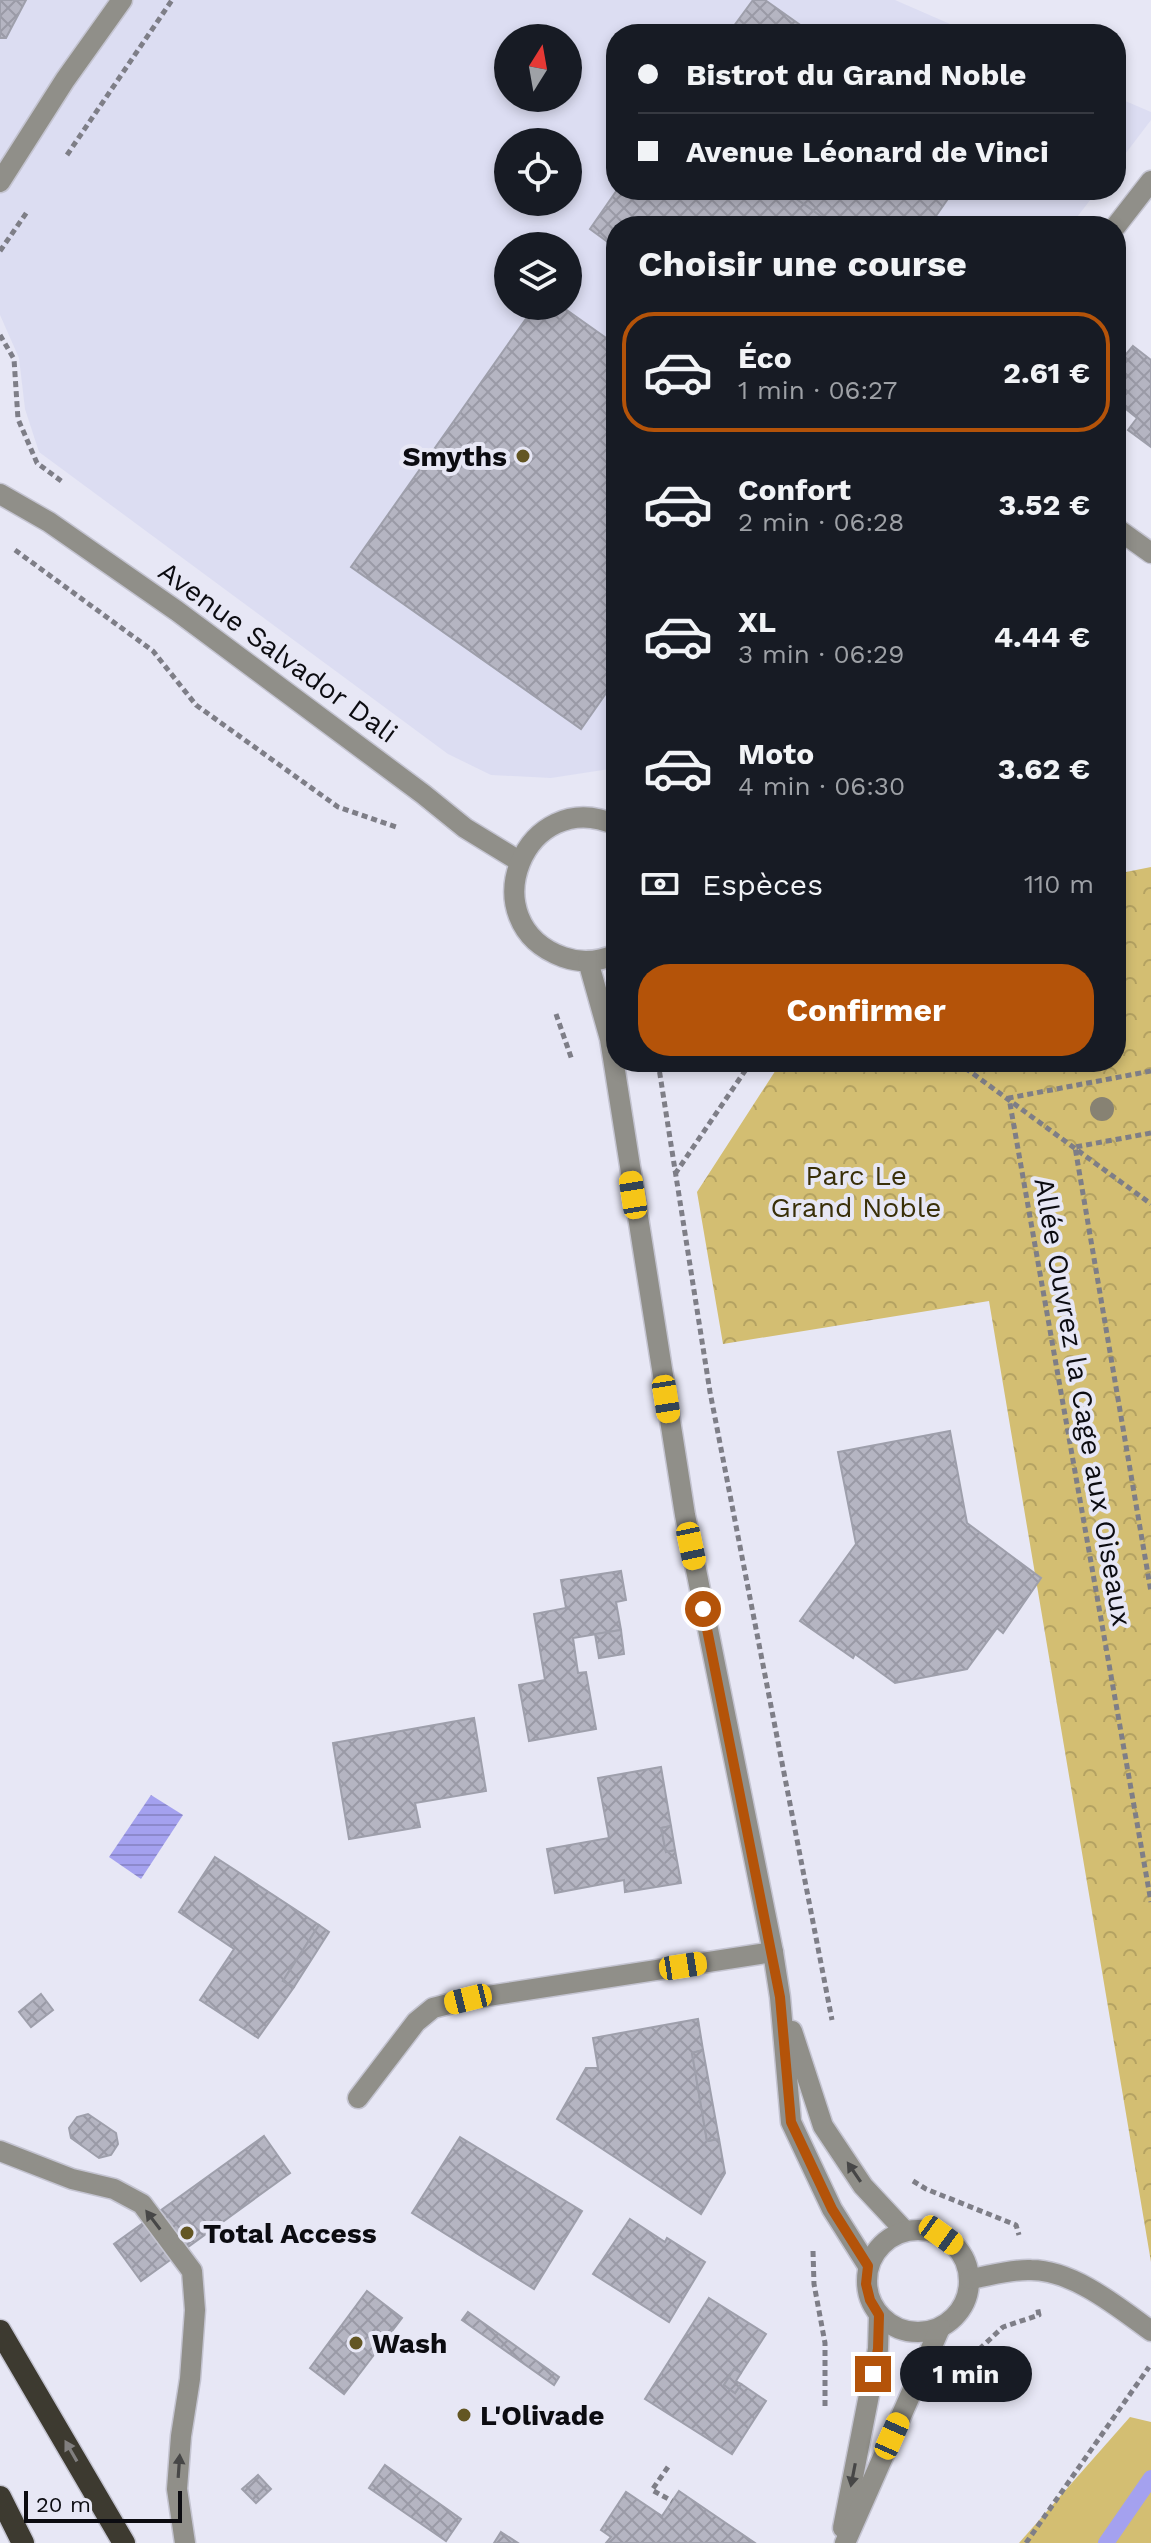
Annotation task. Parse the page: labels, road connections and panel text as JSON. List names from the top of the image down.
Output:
{
  "streets": {
    "street": ["Avenue Salvador Dali"],
    "path": ["Allée Ouvrez la Cage aux Oiseaux"]
  },
  "parks": ["Parc Le Grand Noble"],
  "places": [
    "Smyths",
    "Total Access",
    "Wash",
    "L'Olivade"
  ],
  "scale_bar": "20 m",
  "north": "top",
  "page": {
    "banner": ["Bistrot du Grand Noble", "Avenue Léonard de Vinci"],
    "heading": "Choisir une course",
    "list": [
      {
        "name": "Éco",
        "note": "1 min · 06:27",
        "value": "2.61 €"
      },
      {
        "name": "Confort",
        "note": "2 min · 06:28",
        "value": "3.52 €"
      },
      {
        "name": "XL",
        "note": "3 min · 06:29",
        "value": "4.44 €"
      },
      {
        "name": "Moto",
        "note": "4 min · 06:30",
        "value": "3.62 €"
      }
    ],
    "pay": ["Espèces", "110 m"],
    "buttons": "Confirmer",
    "bubble": "1 min",
    "scale": "20 m"
  }
}
